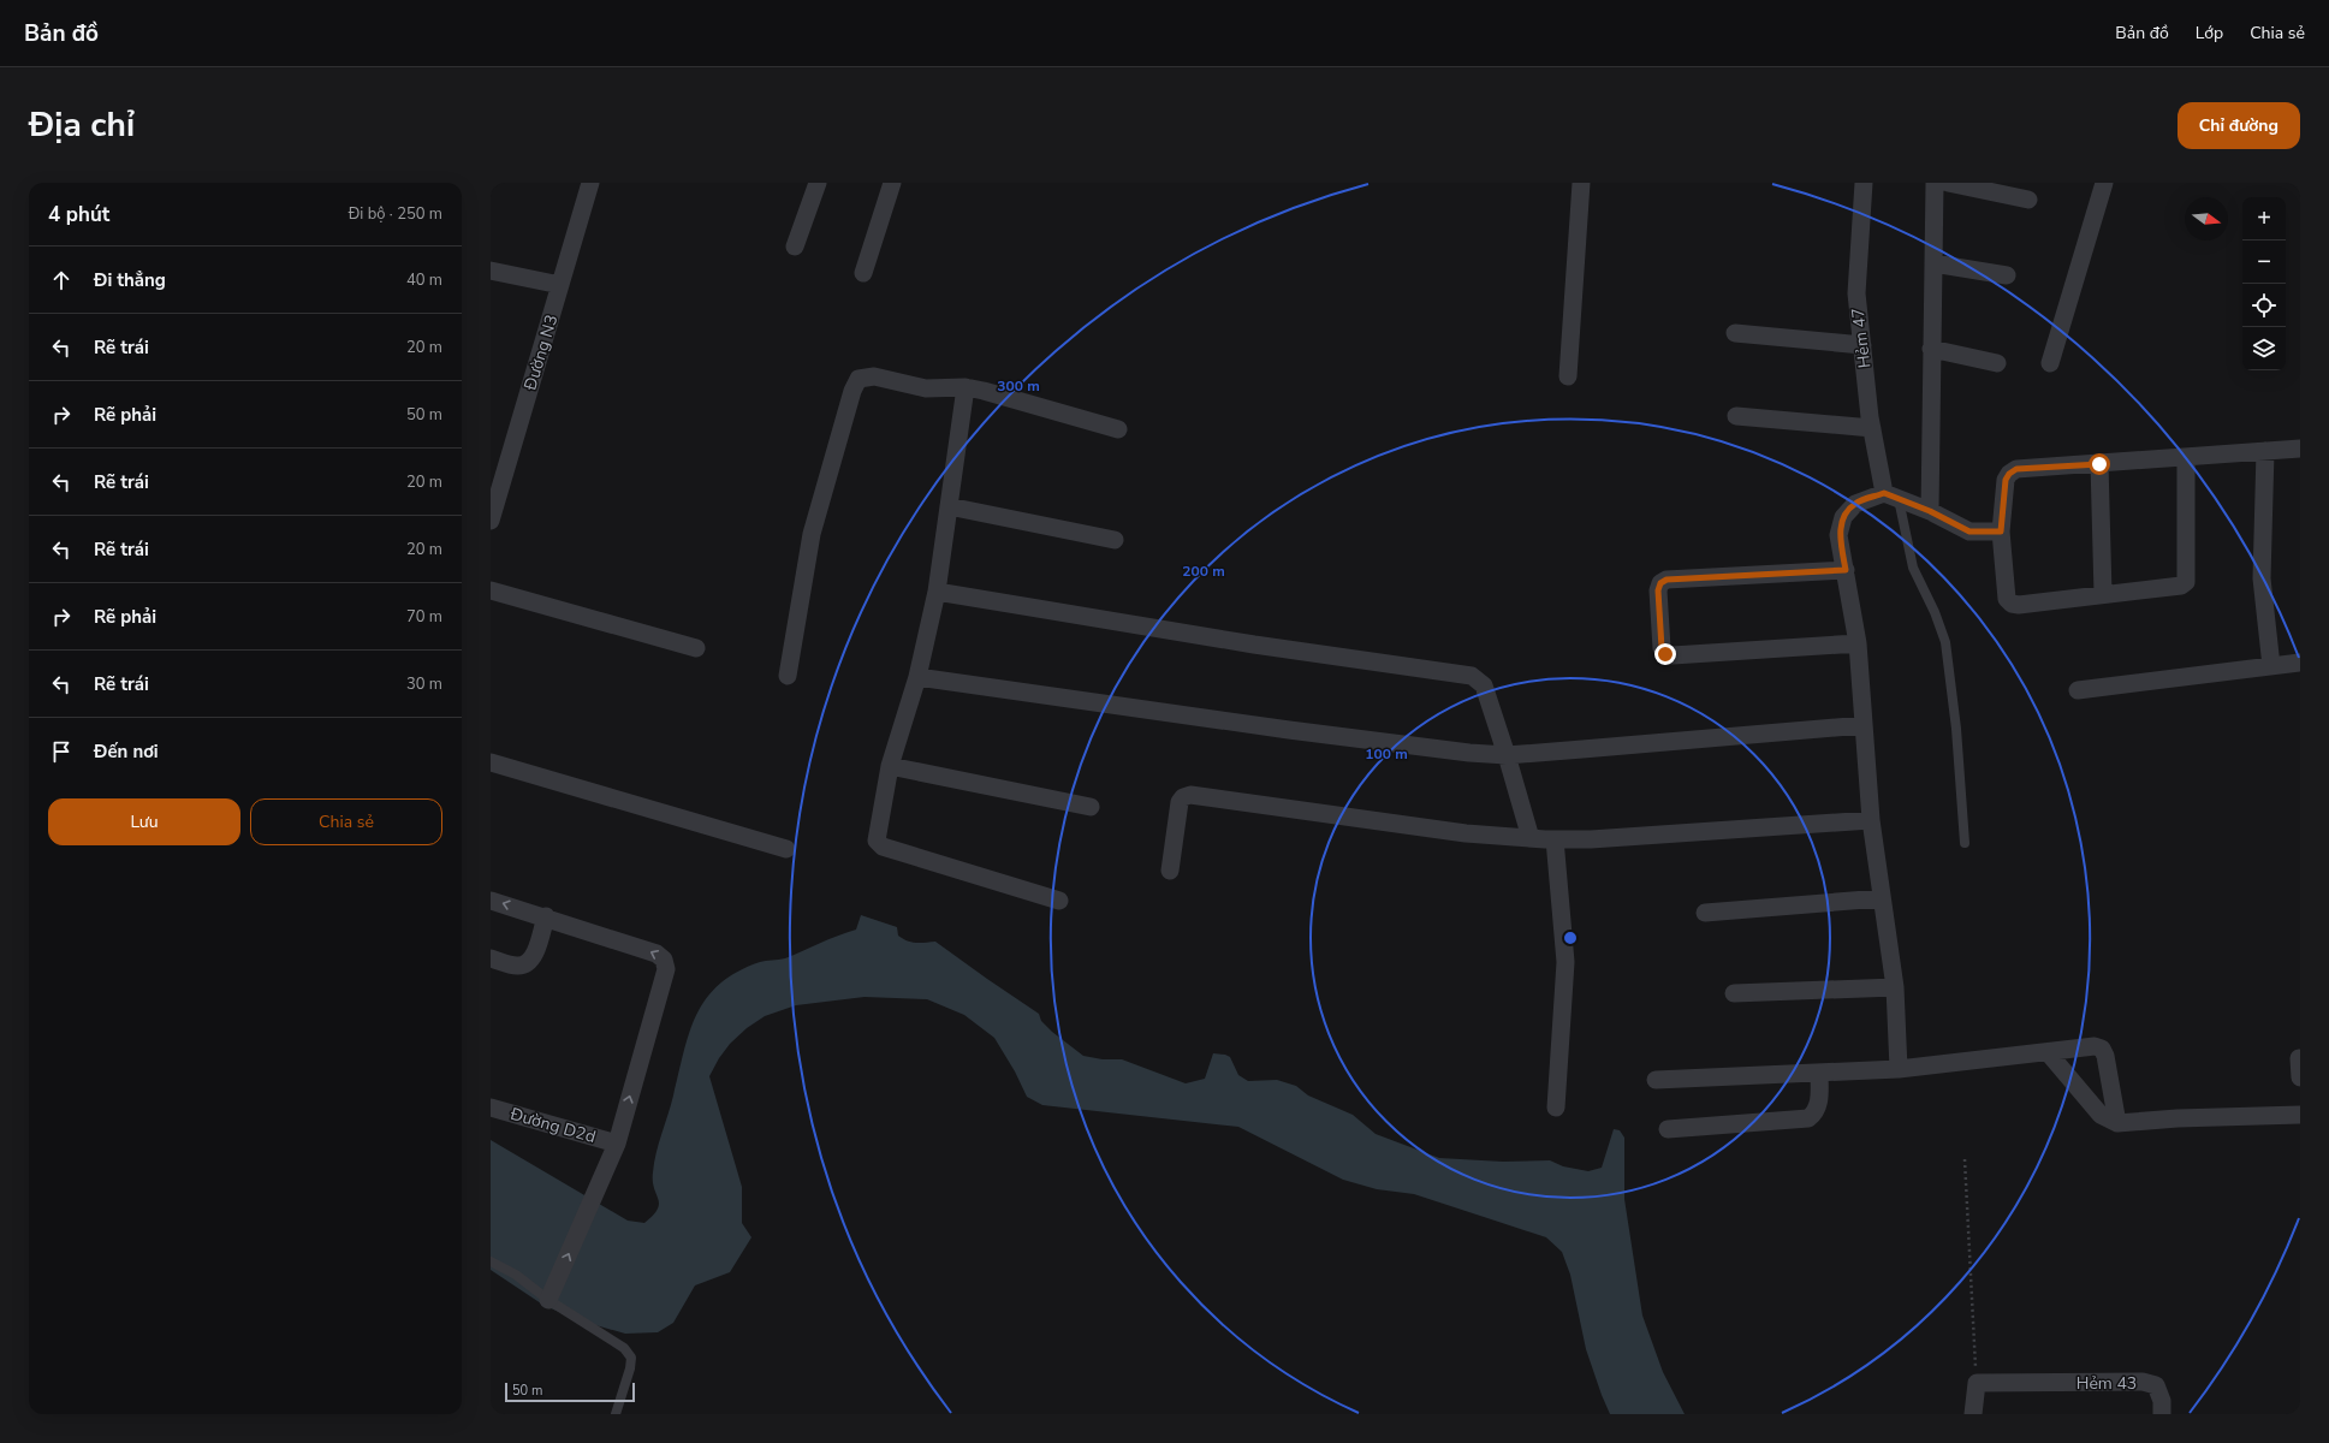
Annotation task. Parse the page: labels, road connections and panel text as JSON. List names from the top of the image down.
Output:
{
  "streets": {
    "street": [
      "Hẻm 47",
      "Đường N3",
      "Đường D2d",
      "Hẻm 43"
    ]
  },
  "scale_bar": "50 m",
  "north": "right",
  "page": {
    "header": "Bản đồ",
    "nav": ["Bản đồ", "Lớp", "Chia sẻ"],
    "title": "Địa chỉ",
    "buttons": [
      "Chỉ đường",
      ["Lưu", "Chia sẻ"]
    ],
    "heading": ["4 phút", "Đi bộ · 250 m"],
    "map_buttons": ["+", "−"],
    "list": [
      ["Đi thẳng", "40 m"],
      ["Rẽ trái", "20 m"],
      ["Rẽ phải", "50 m"],
      ["Rẽ trái", "20 m"],
      ["Rẽ trái", "20 m"],
      ["Rẽ phải", "70 m"],
      ["Rẽ trái", "30 m"],
      "Đến nơi"
    ],
    "scale": "50 m"
  },
  "rings": ["300 m", "200 m", "100 m"]
}
